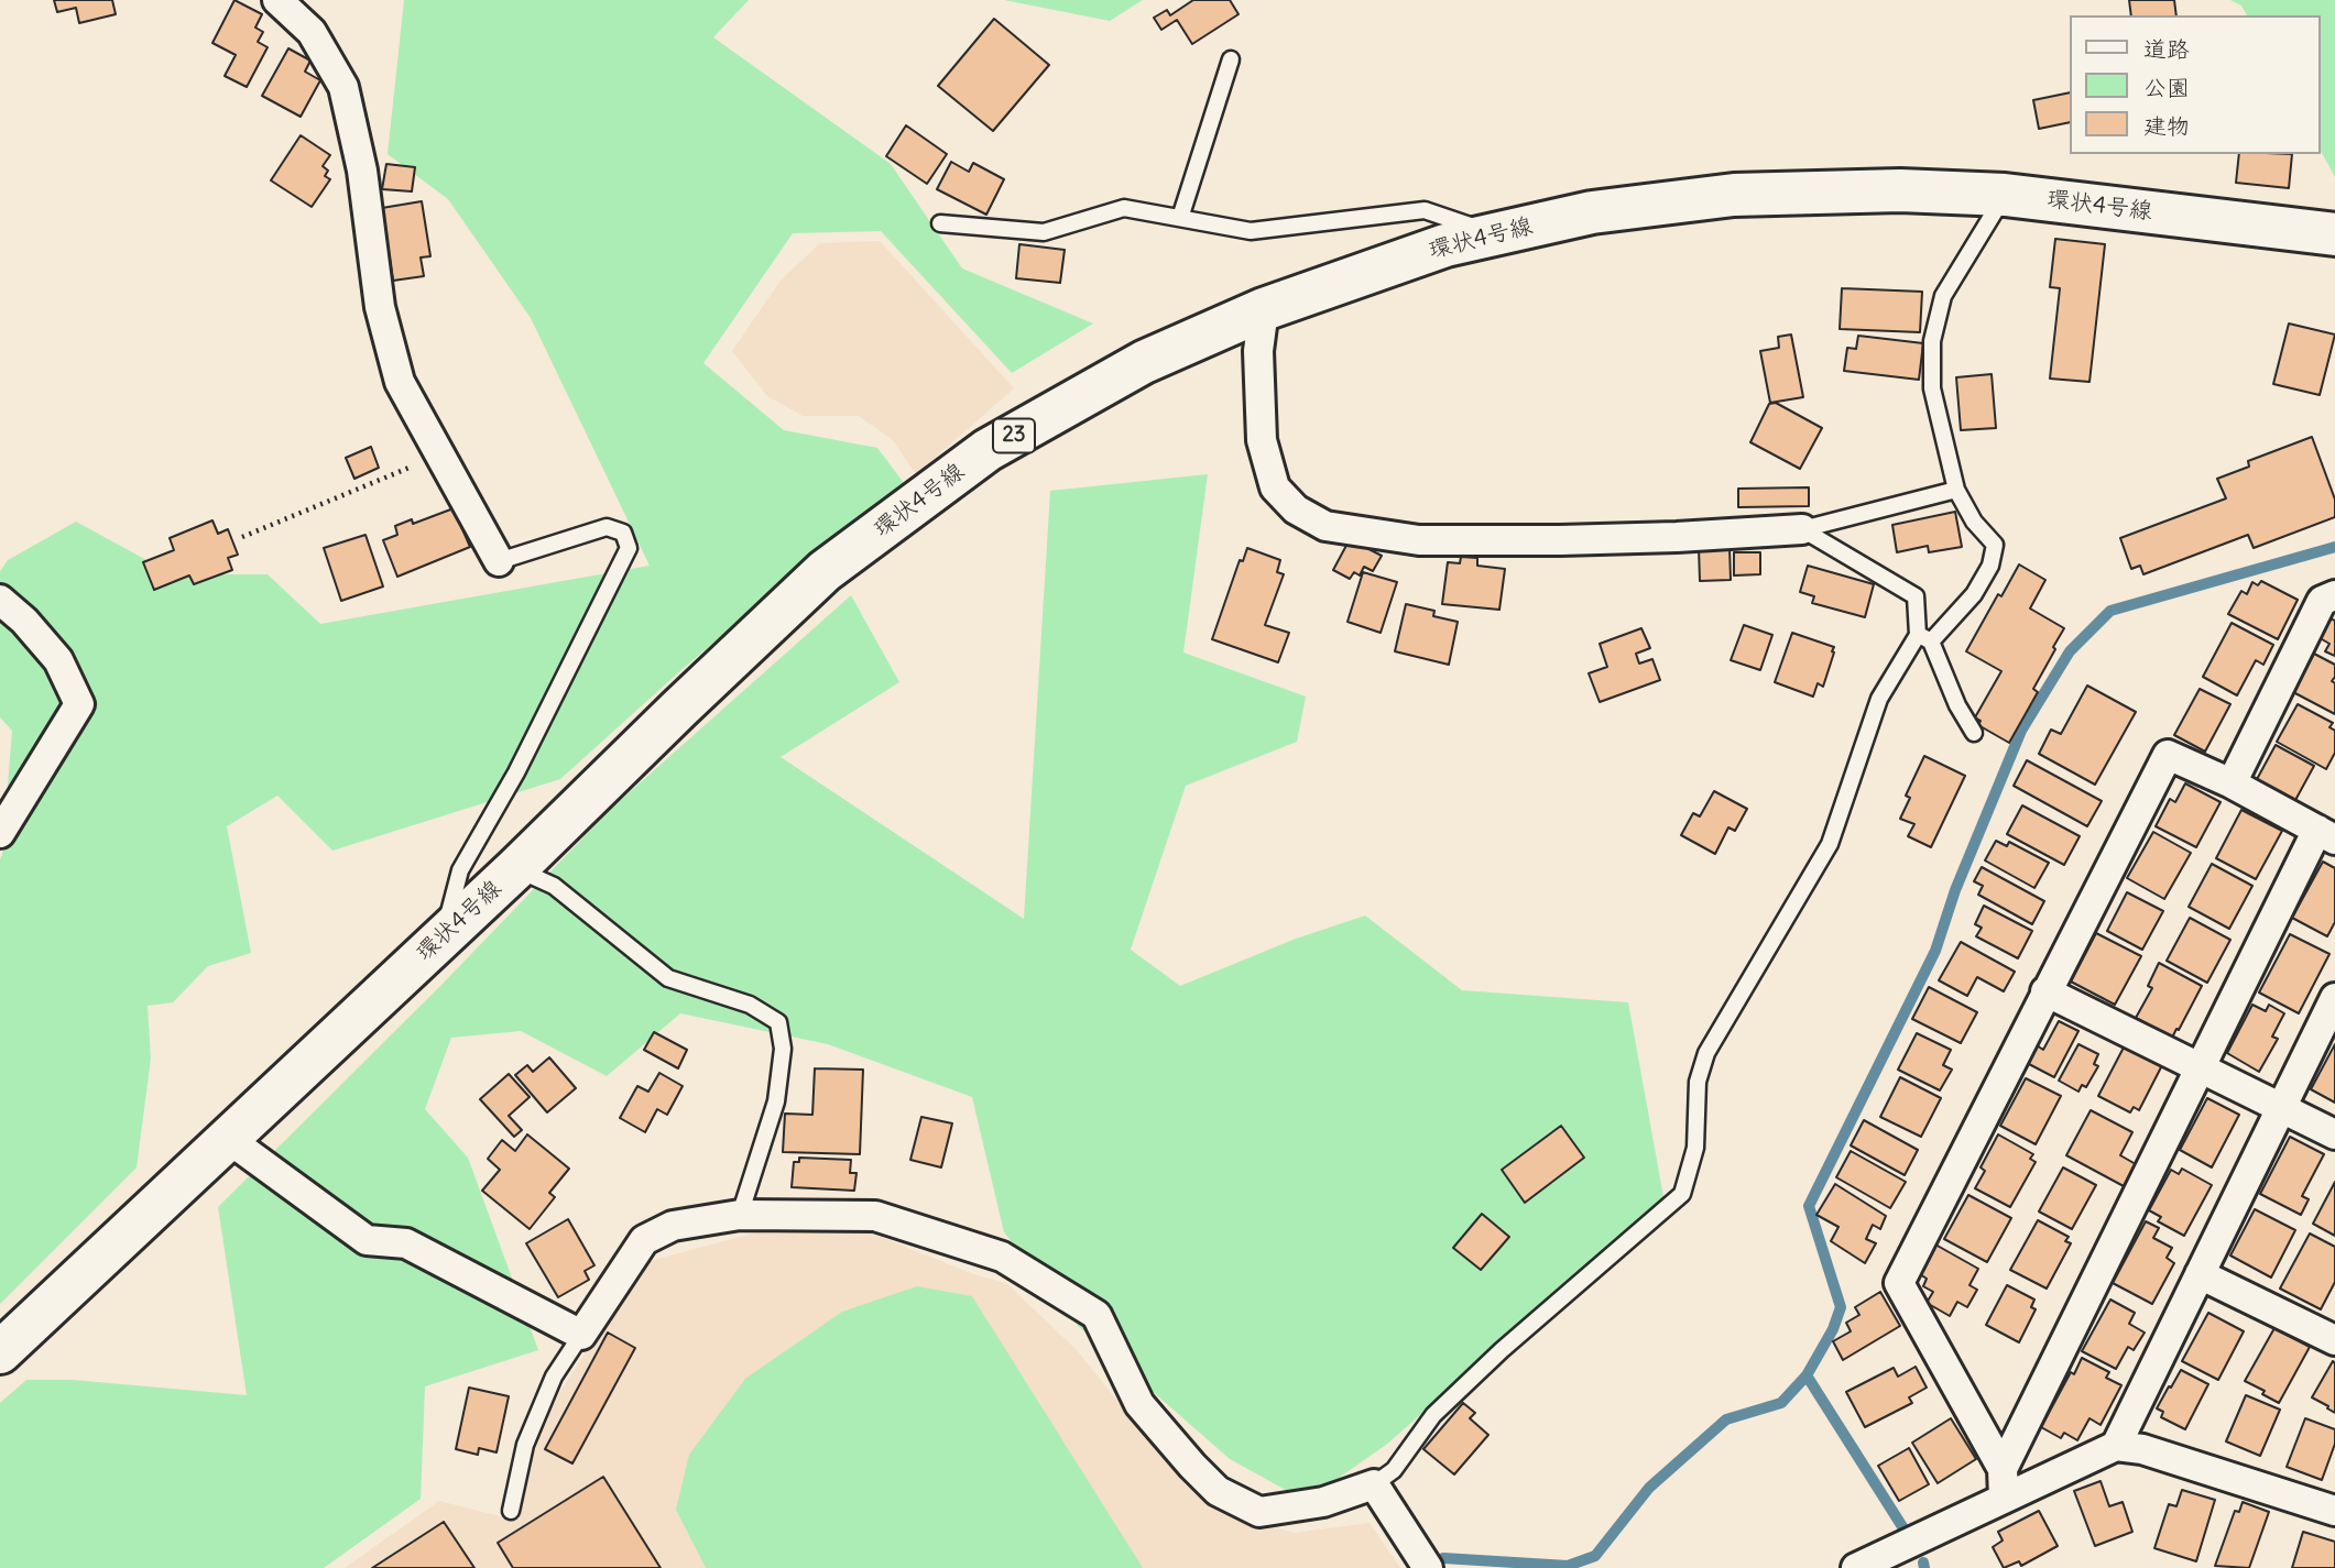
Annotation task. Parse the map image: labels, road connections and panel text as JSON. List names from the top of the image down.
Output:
{
  "streets": {
    "main road": ["環状4号線", "23"]
  },
  "legend": ["道路", "公園", "建物"]
}
